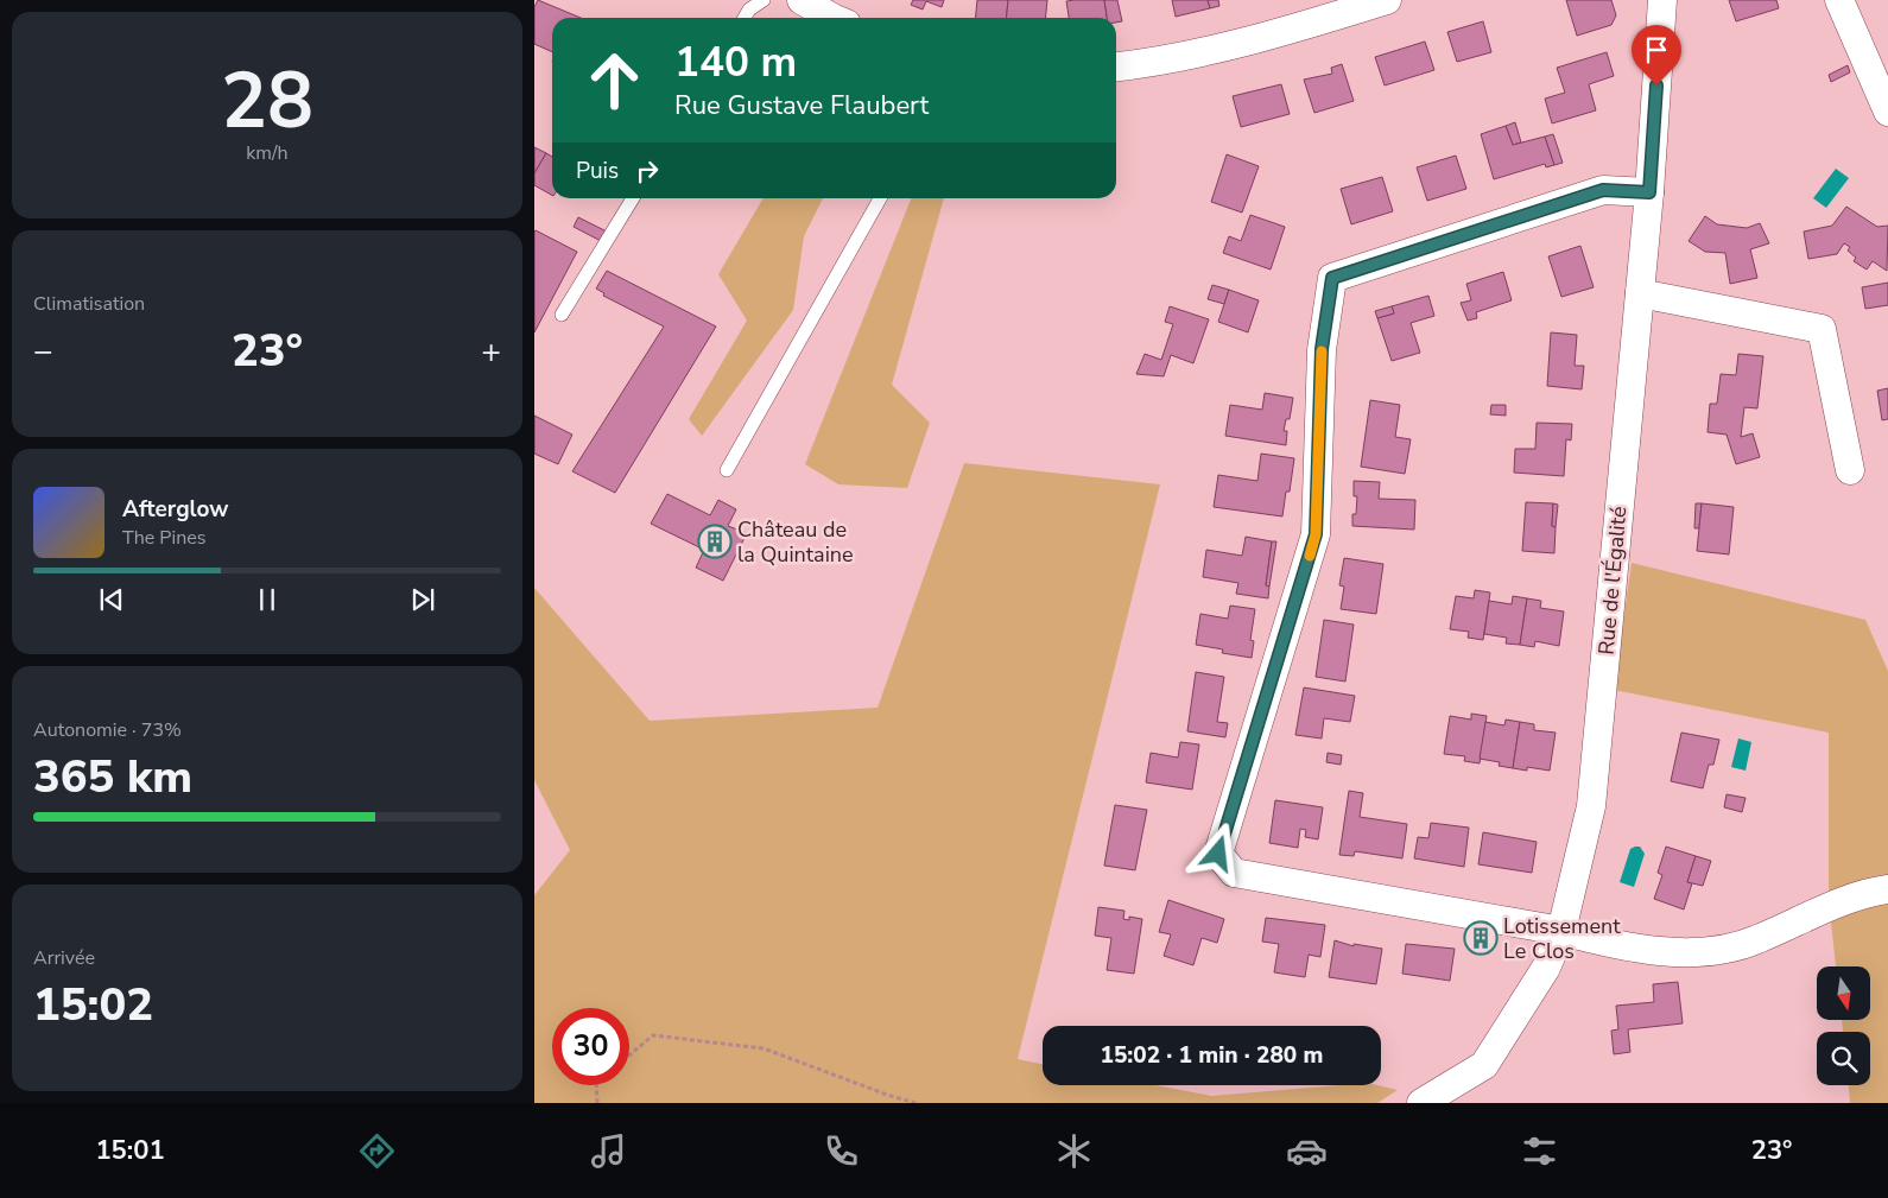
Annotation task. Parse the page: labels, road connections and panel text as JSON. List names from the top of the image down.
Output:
{
  "streets": {
    "street": ["Rue de l'Égalité"]
  },
  "places": {
    "building": ["Château de la Quintaine", "Lotissement Le Clos"]
  },
  "north": "bottom",
  "page": {
    "tile": [
      ["28", "km/h"],
      "Climatisation",
      ["Autonomie · 73%", "365 km"],
      ["Arrivée", "15:02"]
    ],
    "turn": ["140 m", "Rue Gustave Flaubert"],
    "then": "Puis",
    "heat": ["−", "23°", "+"],
    "song": ["Afterglow", "The Pines"],
    "limit": "30",
    "trip": "15:02 · 1 min · 280 m",
    "tabs": ["15:01", "23°"]
  }
}
